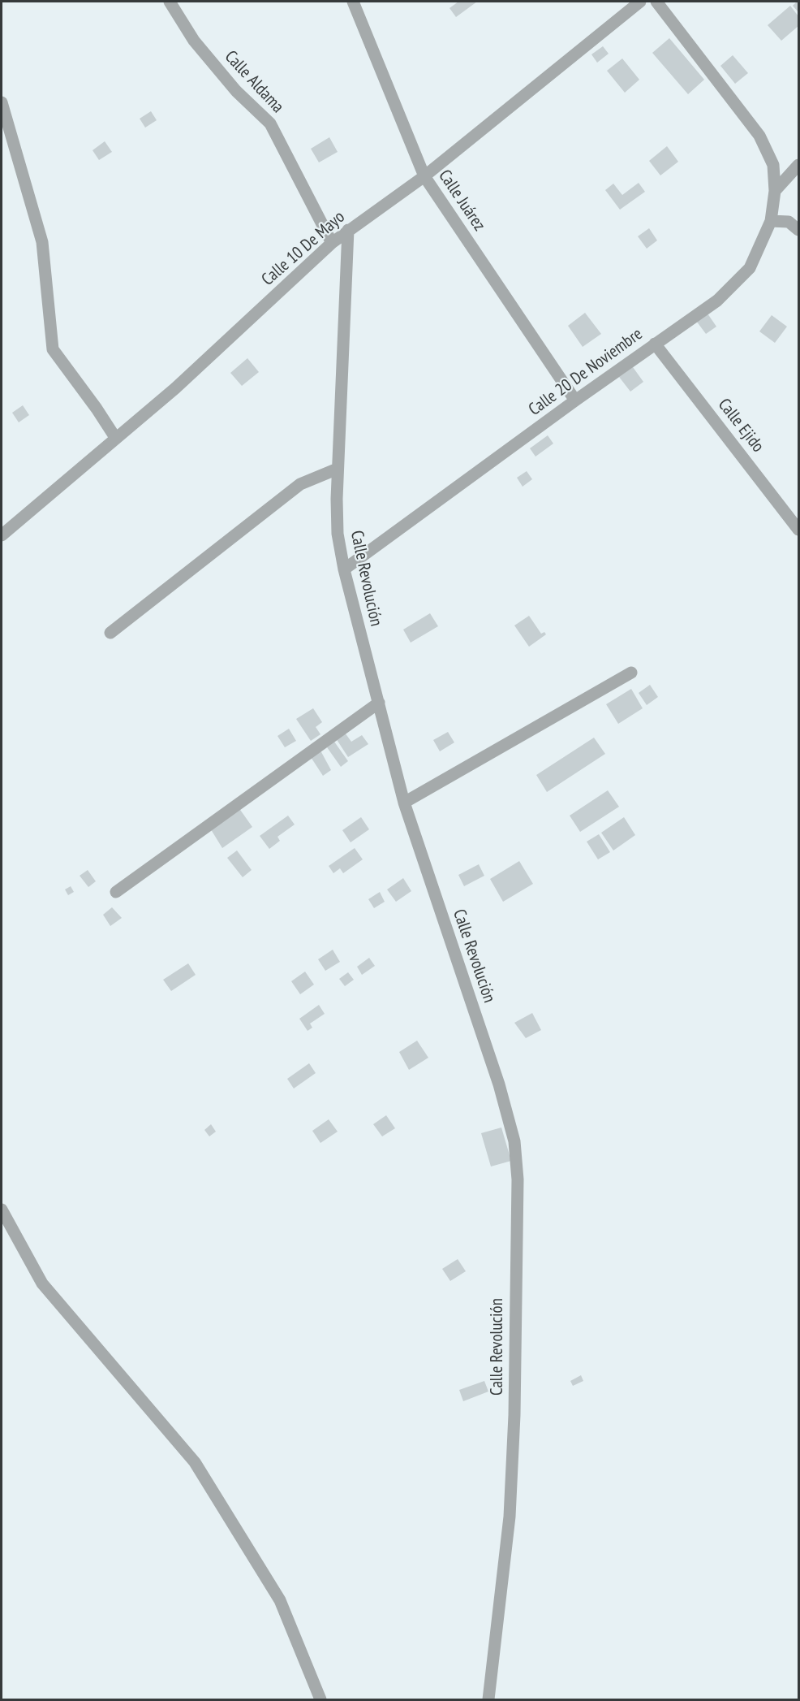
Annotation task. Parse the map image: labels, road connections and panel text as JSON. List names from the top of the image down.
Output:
{
  "streets": {
    "street": [
      "Calle Aldama",
      "Calle Juárez",
      "Calle 10 De Mayo",
      "Calle 20 De Noviembre",
      "Calle Ejido",
      "Calle Revolución"
    ]
  },
  "crossings": [
    ["Calle Aldama", "Calle 10 De Mayo"],
    ["Calle Juárez", "Calle 10 De Mayo"],
    ["Calle Juárez", "Calle 20 De Noviembre"],
    ["Calle 10 De Mayo", "Calle Revolución"],
    ["Calle 20 De Noviembre", "Calle Ejido"],
    ["Calle 20 De Noviembre", "Calle Revolución"]
  ]
}
